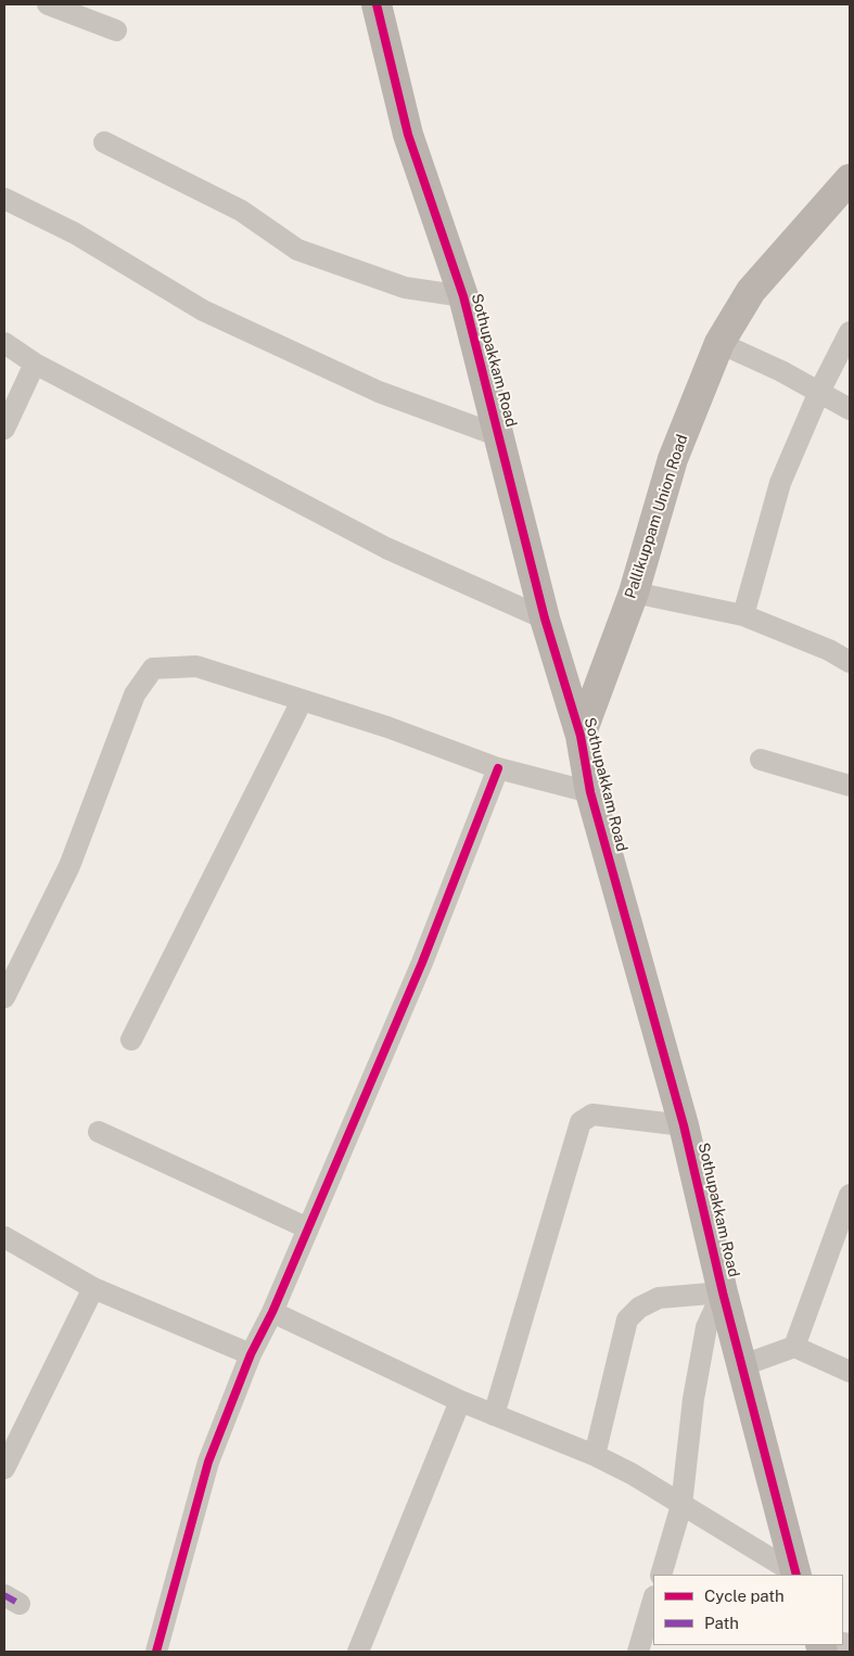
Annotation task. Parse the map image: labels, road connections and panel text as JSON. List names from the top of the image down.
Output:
{
  "streets": {
    "street": ["Sothupakkam Road", "Pallikuppam Union Road"]
  },
  "crossings": [
    ["Sothupakkam Road", "Pallikuppam Union Road"]
  ],
  "legend": ["Cycle path", "Path"]
}
